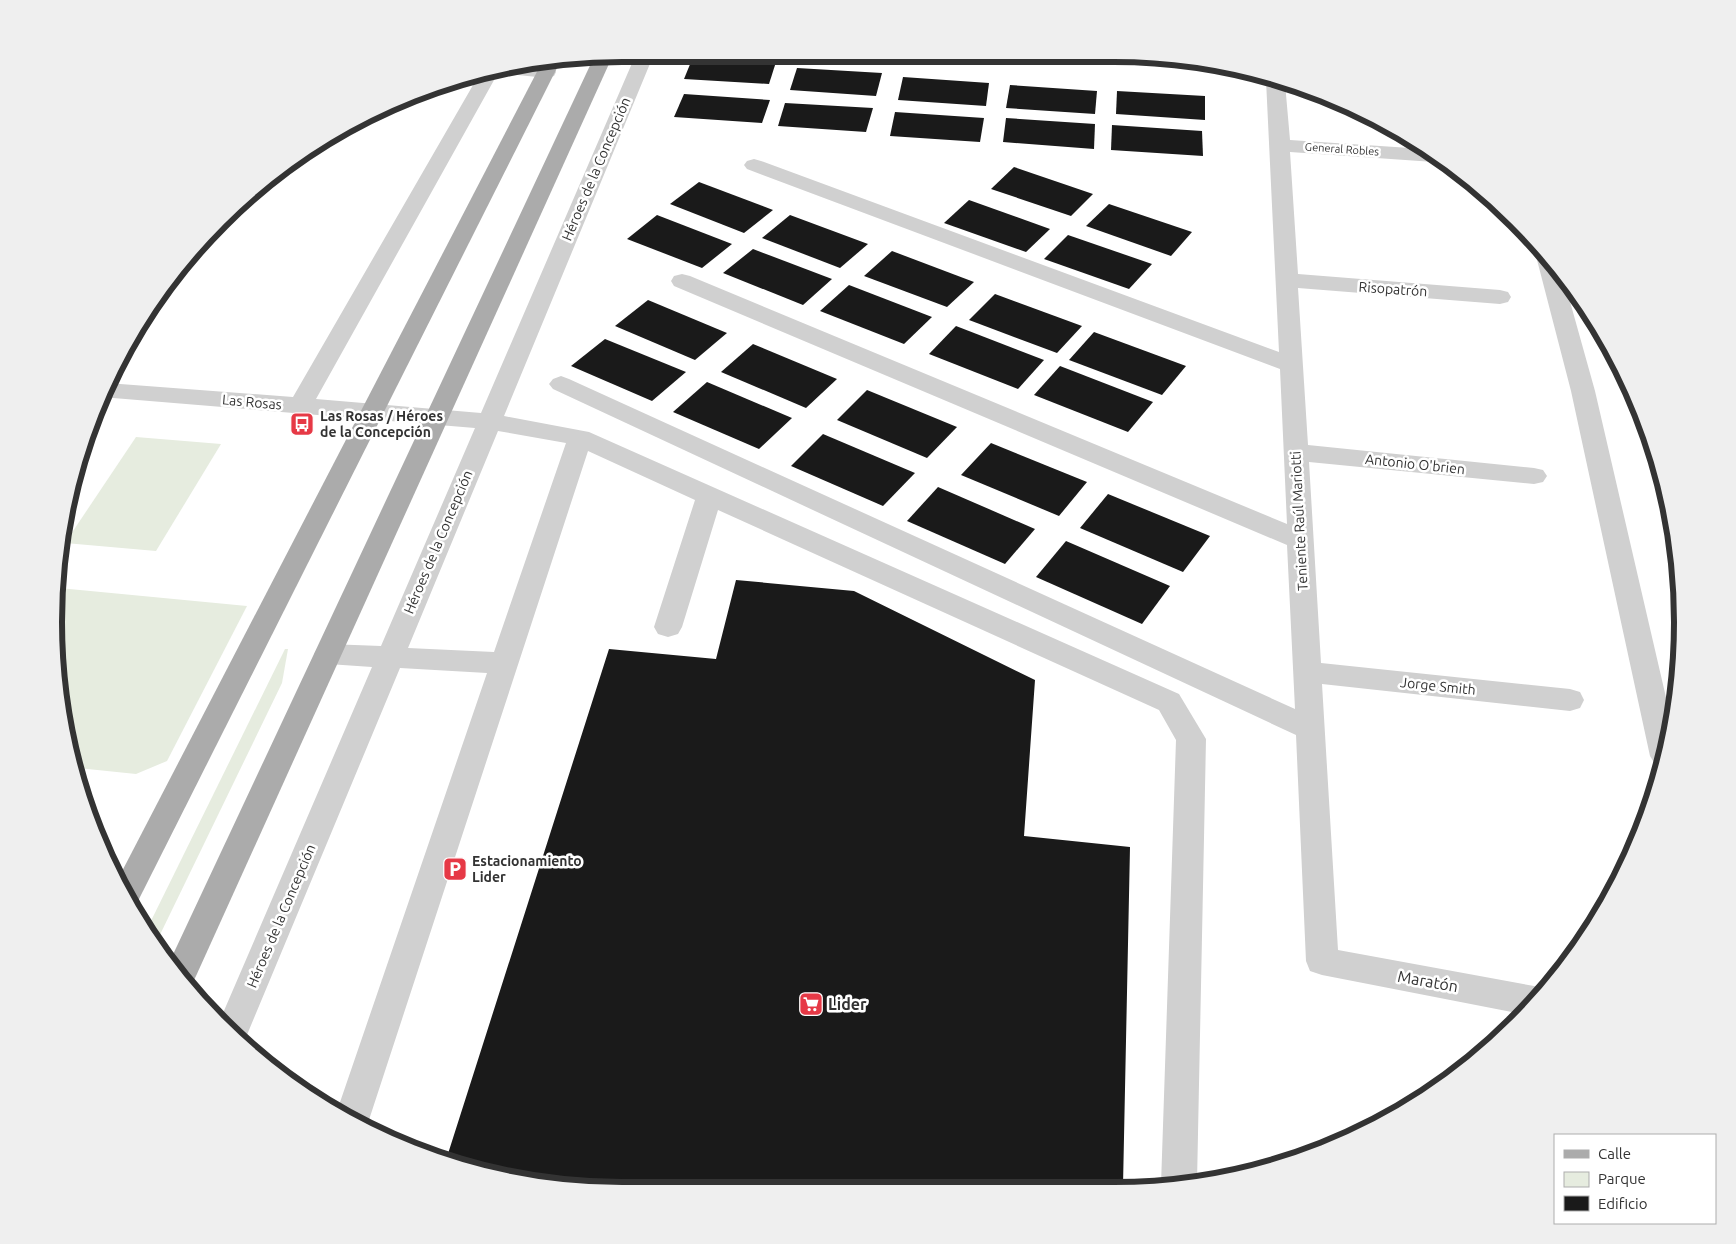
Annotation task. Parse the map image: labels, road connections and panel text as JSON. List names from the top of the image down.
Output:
{
  "streets": {
    "street": [
      "General Robles",
      "Héroes de la Concepción",
      "Risopatrón",
      "Las Rosas",
      "Antonio O'brien",
      "Teniente Raúl Mariotti",
      "Jorge Smith",
      "Maratón"
    ]
  },
  "crossings": [
    ["General Robles", "Teniente Raúl Mariotti"],
    ["Héroes de la Concepción", "Las Rosas"],
    ["Risopatrón", "Teniente Raúl Mariotti"],
    ["Antonio O'brien", "Teniente Raúl Mariotti"],
    ["Teniente Raúl Mariotti", "Jorge Smith"],
    ["Teniente Raúl Mariotti", "Maratón"]
  ],
  "places": {
    "bus stop": ["Las Rosas / Héroes de la Concepción"],
    "parking": ["Estacionamiento Lider"],
    "supermarket": ["Lider"]
  },
  "legend": ["Calle", "Parque", "Edificio"]
}
